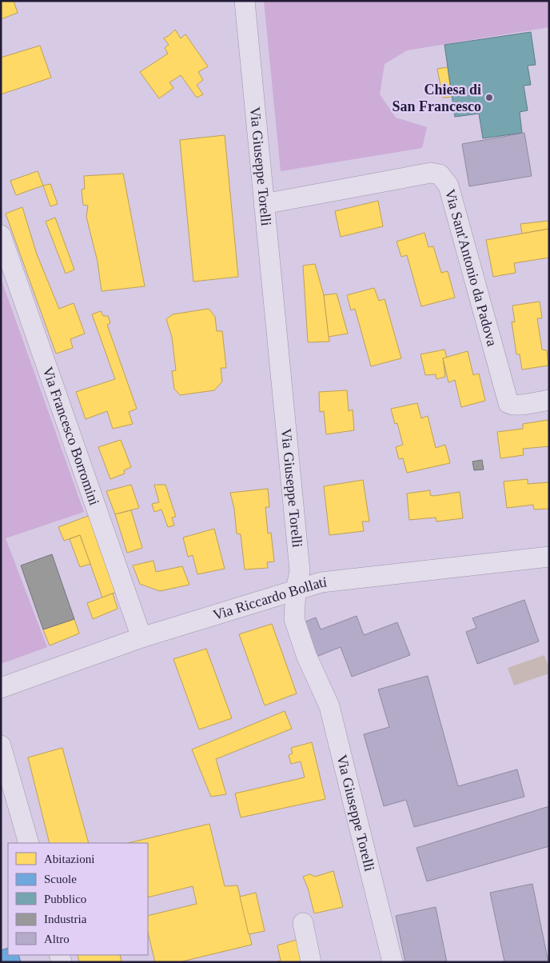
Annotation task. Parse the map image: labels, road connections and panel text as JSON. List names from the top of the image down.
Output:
{
  "streets": {
    "street": [
      "Via Giuseppe Torelli",
      "Via Sant'Antonio da Padova",
      "Via Francesco Borromini",
      "Via Riccardo Bollati"
    ]
  },
  "crossings": [
    ["Via Giuseppe Torelli", "Via Sant'Antonio da Padova"],
    ["Via Giuseppe Torelli", "Via Riccardo Bollati"],
    ["Via Francesco Borromini", "Via Riccardo Bollati"]
  ],
  "places": ["Chiesa di San Francesco"],
  "legend": [
    "Abitazioni",
    "Scuole",
    "Pubblico",
    "Industria",
    "Altro"
  ]
}
